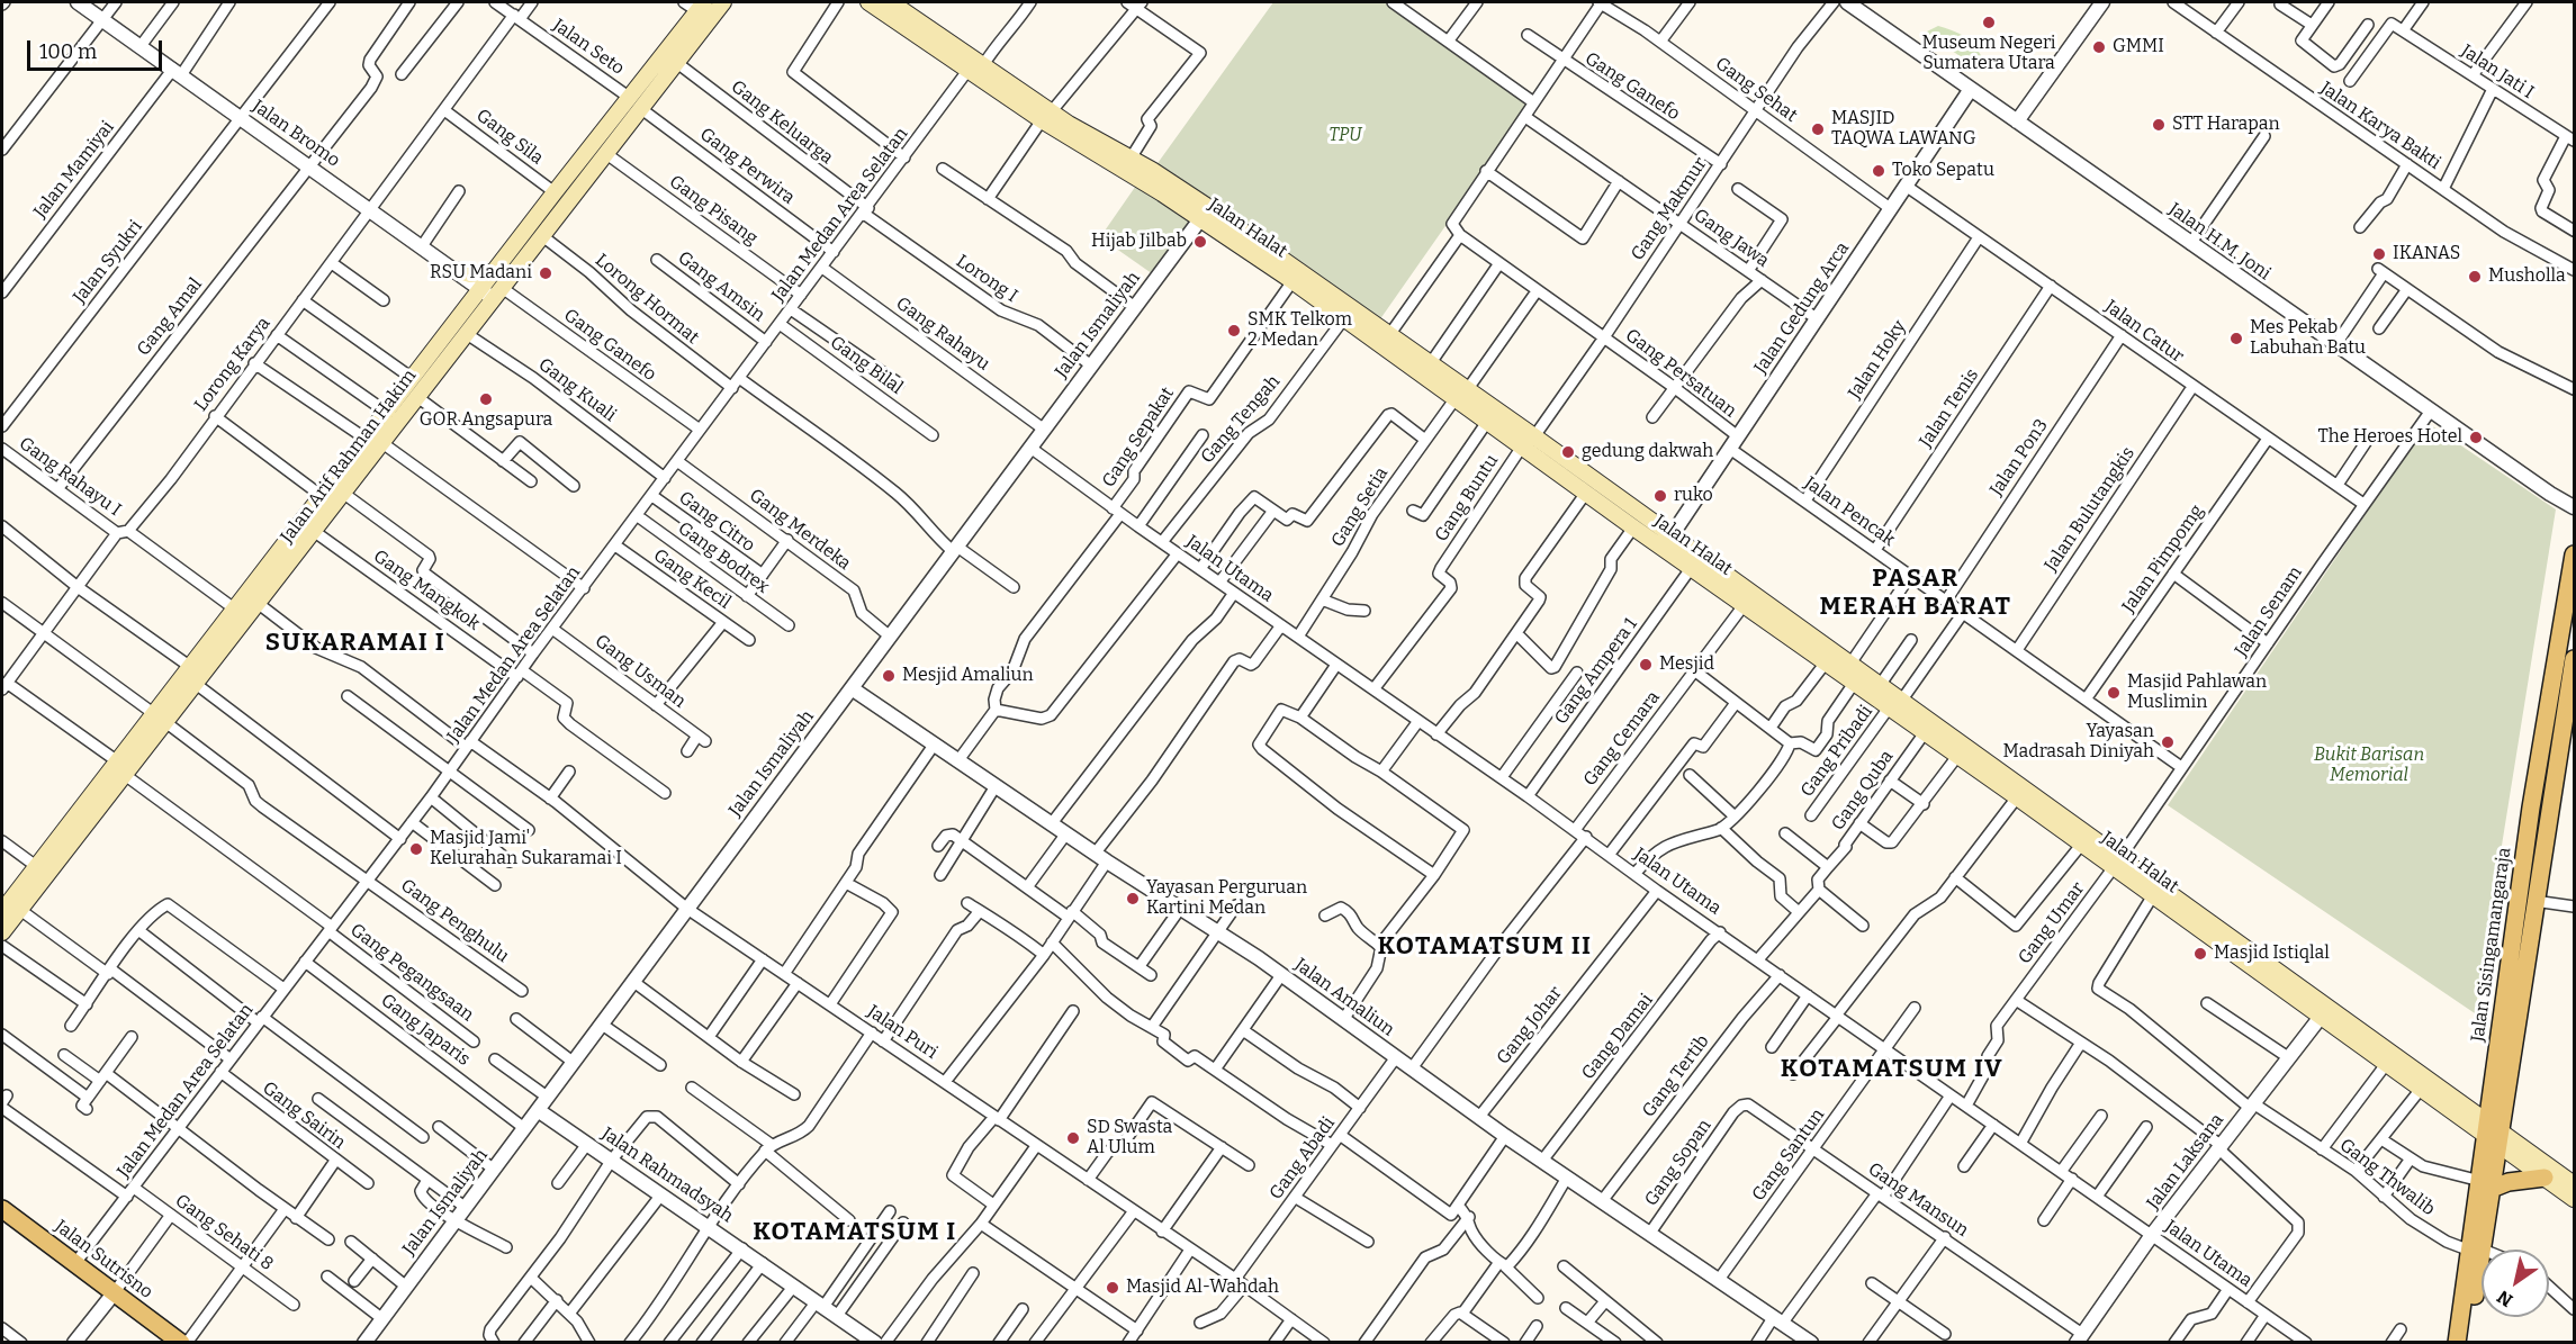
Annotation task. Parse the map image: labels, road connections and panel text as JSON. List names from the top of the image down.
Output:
{
  "streets": {
    "main road": [
      "Jalan Halat",
      "Jalan Arif Rahman Hakim",
      "Jalan Sisingamangaraja",
      "Jalan Sutrisno"
    ],
    "street": [
      "Jalan Seto",
      "Jalan Jati I",
      "Gang Ganefo",
      "Gang Sehat",
      "Gang Keluarga",
      "Jalan Karya Bakti",
      "Jalan Bromo",
      "Gang Sila",
      "Gang Perwira",
      "Jalan Mamiyai",
      "Gang Makmur",
      "Gang Pisang",
      "Jalan Medan Area Selatan",
      "Gang Jawa",
      "Jalan H.M. Joni",
      "Jalan Syukri",
      "Lorong I",
      "Gang Amsin",
      "Lorong Hormat",
      "Jalan Gedung Arca",
      "Gang Amal",
      "Jalan Ismaliyah",
      "Jalan Catur",
      "Gang Rahayu",
      "Jalan Hoky",
      "Lorong Karya",
      "Gang Bilal",
      "Gang Persatuan",
      "Gang Kuali",
      "Jalan Tenis",
      "Gang Tengah",
      "Gang Sepakat",
      "Jalan Pon3",
      "Gang Rahayu I",
      "Gang Buntu",
      "Gang Setia",
      "Jalan Bulutangkis",
      "Jalan Pencak",
      "Gang Citro",
      "Gang Merdeka",
      "Gang Bodrex",
      "Jalan Pimpomg",
      "Jalan Utama",
      "Gang Kecil",
      "Gang Mangkok",
      "Jalan Senam",
      "Gang Usman",
      "Gang Ampera 1",
      "Gang Cemara",
      "Gang Pribadi",
      "Gang Quba",
      "Gang Penghulu",
      "Gang Umar",
      "Gang Pegangsaan",
      "Jalan Amaliun",
      "Gang Johar",
      "Gang Japaris",
      "Jalan Puri",
      "Gang Damai",
      "Gang Tertib",
      "Gang Sairin",
      "Gang Santun",
      "Gang Abadi",
      "Jalan Laksana",
      "Gang Sopan",
      "Jalan Rahmadsyah",
      "Gang Thwalib",
      "Gang Mansun",
      "Gang Sehati 8"
    ]
  },
  "crossings": [
    ["Jalan Seto", "Gang Perwira"],
    ["Jalan Seto", "Lorong Karya"],
    ["Jalan Seto", "Jalan Arif Rahman Hakim"],
    ["Gang Ganefo", "Jalan Bromo"],
    ["Gang Ganefo", "Gang Makmur"],
    ["Gang Ganefo", "Jalan Medan Area Selatan"],
    ["Gang Ganefo", "Jalan Arif Rahman Hakim"],
    ["Gang Sehat", "Gang Makmur"],
    ["Gang Sehat", "Jalan Gedung Arca"],
    ["Gang Keluarga", "Jalan Medan Area Selatan"],
    ["Gang Keluarga", "Lorong I"],
    ["Gang Keluarga", "Jalan Arif Rahman Hakim"],
    ["Jalan Bromo", "Jalan Mamiyai"],
    ["Jalan Bromo", "Jalan Syukri"],
    ["Jalan Bromo", "Gang Amal"],
    ["Jalan Bromo", "Lorong Karya"],
    ["Jalan Bromo", "Jalan Arif Rahman Hakim"],
    ["Gang Sila", "Lorong Karya"],
    ["Gang Sila", "Jalan Arif Rahman Hakim"],
    ["Gang Perwira", "Jalan Medan Area Selatan"],
    ["Gang Perwira", "Jalan Arif Rahman Hakim"],
    ["Gang Makmur", "Jalan Halat"],
    ["Gang Makmur", "Gang Jawa"],
    ["Gang Makmur", "Gang Persatuan"],
    ["Gang Makmur", "Gang Buntu"],
    ["Gang Pisang", "Jalan Medan Area Selatan"],
    ["Gang Pisang", "Jalan Arif Rahman Hakim"],
    ["Jalan Medan Area Selatan", "Jalan Halat"],
    ["Jalan Medan Area Selatan", "Lorong I"],
    ["Jalan Medan Area Selatan", "Gang Amsin"],
    ["Jalan Medan Area Selatan", "Lorong Hormat"],
    ["Jalan Medan Area Selatan", "Gang Rahayu"],
    ["Jalan Medan Area Selatan", "Gang Bilal"],
    ["Jalan Medan Area Selatan", "Gang Kuali"],
    ["Jalan Medan Area Selatan", "Gang Citro"],
    ["Jalan Medan Area Selatan", "Gang Merdeka"],
    ["Jalan Medan Area Selatan", "Gang Bodrex"],
    ["Jalan Medan Area Selatan", "Gang Kecil"],
    ["Jalan Medan Area Selatan", "Gang Mangkok"],
    ["Jalan Medan Area Selatan", "Gang Usman"],
    ["Jalan Medan Area Selatan", "Gang Penghulu"],
    ["Jalan Medan Area Selatan", "Gang Pegangsaan"],
    ["Jalan Medan Area Selatan", "Gang Japaris"],
    ["Jalan Medan Area Selatan", "Jalan Puri"],
    ["Jalan Medan Area Selatan", "Gang Sairin"],
    ["Jalan Medan Area Selatan", "Gang Sehati 8"],
    ["Jalan Medan Area Selatan", "Jalan Sutrisno"],
    ["Jalan Halat", "Jalan Gedung Arca"],
    ["Jalan Halat", "Jalan Ismaliyah"],
    ["Jalan Halat", "Gang Tengah"],
    ["Jalan Halat", "Gang Sepakat"],
    ["Jalan Halat", "Gang Buntu"],
    ["Jalan Halat", "Gang Setia"],
    ["Jalan Halat", "Jalan Senam"],
    ["Jalan Halat", "Gang Ampera 1"],
    ["Jalan Halat", "Gang Cemara"],
    ["Jalan Halat", "Gang Pribadi"],
    ["Jalan Halat", "Gang Quba"],
    ["Jalan Halat", "Gang Umar"],
    ["Jalan Halat", "Jalan Sisingamangaraja"],
    ["Jalan Halat", "Jalan Laksana"],
    ["Jalan Halat", "Gang Thwalib"],
    ["Gang Jawa", "Jalan Gedung Arca"],
    ["Jalan H.M. Joni", "Jalan Gedung Arca"],
    ["Jalan H.M. Joni", "Jalan Senam"],
    ["Lorong I", "Jalan Ismaliyah"],
    ["Lorong Hormat", "Jalan Arif Rahman Hakim"],
    ["Jalan Gedung Arca", "Jalan Catur"],
    ["Jalan Gedung Arca", "Gang Persatuan"],
    ["Jalan Gedung Arca", "Jalan Pencak"],
    ["Gang Amal", "Gang Rahayu I"],
    ["Jalan Ismaliyah", "Gang Rahayu"],
    ["Jalan Ismaliyah", "Gang Merdeka"],
    ["Jalan Ismaliyah", "Jalan Utama"],
    ["Jalan Ismaliyah", "Jalan Amaliun"],
    ["Jalan Ismaliyah", "Gang Japaris"],
    ["Jalan Ismaliyah", "Jalan Puri"],
    ["Jalan Ismaliyah", "Jalan Rahmadsyah"],
    ["Jalan Catur", "Jalan Hoky"],
    ["Jalan Catur", "Jalan Tenis"],
    ["Jalan Catur", "Jalan Pon3"],
    ["Jalan Catur", "Jalan Bulutangkis"],
    ["Jalan Catur", "Jalan Pimpomg"],
    ["Jalan Catur", "Jalan Senam"],
    ["Jalan Hoky", "Jalan Pencak"],
    ["Lorong Karya", "Gang Rahayu I"],
    ["Lorong Karya", "Gang Penghulu"],
    ["Gang Persatuan", "Gang Setia"],
    ["Gang Persatuan", "Jalan Pencak"],
    ["Gang Kuali", "Jalan Arif Rahman Hakim"],
    ["Jalan Tenis", "Jalan Pencak"],
    ["Gang Tengah", "Jalan Utama"],
    ["Gang Sepakat", "Jalan Utama"],
    ["Jalan Arif Rahman Hakim", "Gang Rahayu I"],
    ["Jalan Arif Rahman Hakim", "Gang Mangkok"],
    ["Jalan Arif Rahman Hakim", "Gang Penghulu"],
    ["Jalan Arif Rahman Hakim", "Gang Pegangsaan"],
    ["Jalan Arif Rahman Hakim", "Jalan Puri"],
    ["Jalan Pon3", "Jalan Pencak"],
    ["Gang Buntu", "Jalan Utama"],
    ["Gang Setia", "Jalan Utama"],
    ["Jalan Bulutangkis", "Jalan Pencak"],
    ["Jalan Pencak", "Jalan Pimpomg"],
    ["Jalan Pencak", "Jalan Senam"],
    ["Jalan Pencak", "Gang Pribadi"],
    ["Jalan Utama", "Gang Ampera 1"],
    ["Jalan Utama", "Gang Cemara"],
    ["Jalan Utama", "Gang Umar"],
    ["Jalan Utama", "Gang Johar"],
    ["Jalan Utama", "Gang Damai"],
    ["Jalan Utama", "Gang Tertib"],
    ["Jalan Utama", "Gang Santun"],
    ["Jalan Utama", "Jalan Laksana"],
    ["Jalan Senam", "Gang Umar"],
    ["Jalan Sisingamangaraja", "Gang Thwalib"],
    ["Jalan Amaliun", "Gang Johar"],
    ["Jalan Amaliun", "Gang Damai"],
    ["Jalan Amaliun", "Gang Tertib"],
    ["Jalan Amaliun", "Gang Santun"],
    ["Jalan Amaliun", "Gang Abadi"],
    ["Jalan Amaliun", "Gang Sopan"],
    ["Jalan Puri", "Gang Abadi"],
    ["Gang Santun", "Gang Mansun"],
    ["Jalan Laksana", "Gang Thwalib"],
    ["Jalan Laksana", "Gang Mansun"],
    ["Gang Sopan", "Gang Mansun"]
  ],
  "districts": [
    "PASAR MERAH BARAT",
    "SUKARAMAI I",
    "KOTAMATSUM II",
    "KOTAMATSUM IV",
    "KOTAMATSUM I"
  ],
  "parks": ["TPU", "Bukit Barisan Memorial"],
  "places": [
    "Museum Negeri Sumatera Utara",
    "GMMI",
    "STT Harapan",
    "MASJID TAQWA LAWANG",
    "Toko Sepatu",
    "Hijab Jilbab",
    "IKANAS",
    "RSU Madani",
    "Musholla",
    "SMK Telkom 2 Medan",
    "Mes Pekab Labuhan Batu",
    "GOR Angsapura",
    "The Heroes Hotel",
    "gedung dakwah",
    "ruko",
    "Mesjid",
    "Mesjid Amaliun",
    "Masjid Pahlawan Muslimin",
    "Yayasan Madrasah Diniyah",
    "Masjid Jami' Kelurahan Sukaramai I",
    "Yayasan Perguruan Kartini Medan",
    "Masjid Istiqlal",
    "SD Swasta Al Ulum",
    "Masjid Al-Wahdah"
  ],
  "scale_bar": "100 m",
  "north": "bottom left"
}
